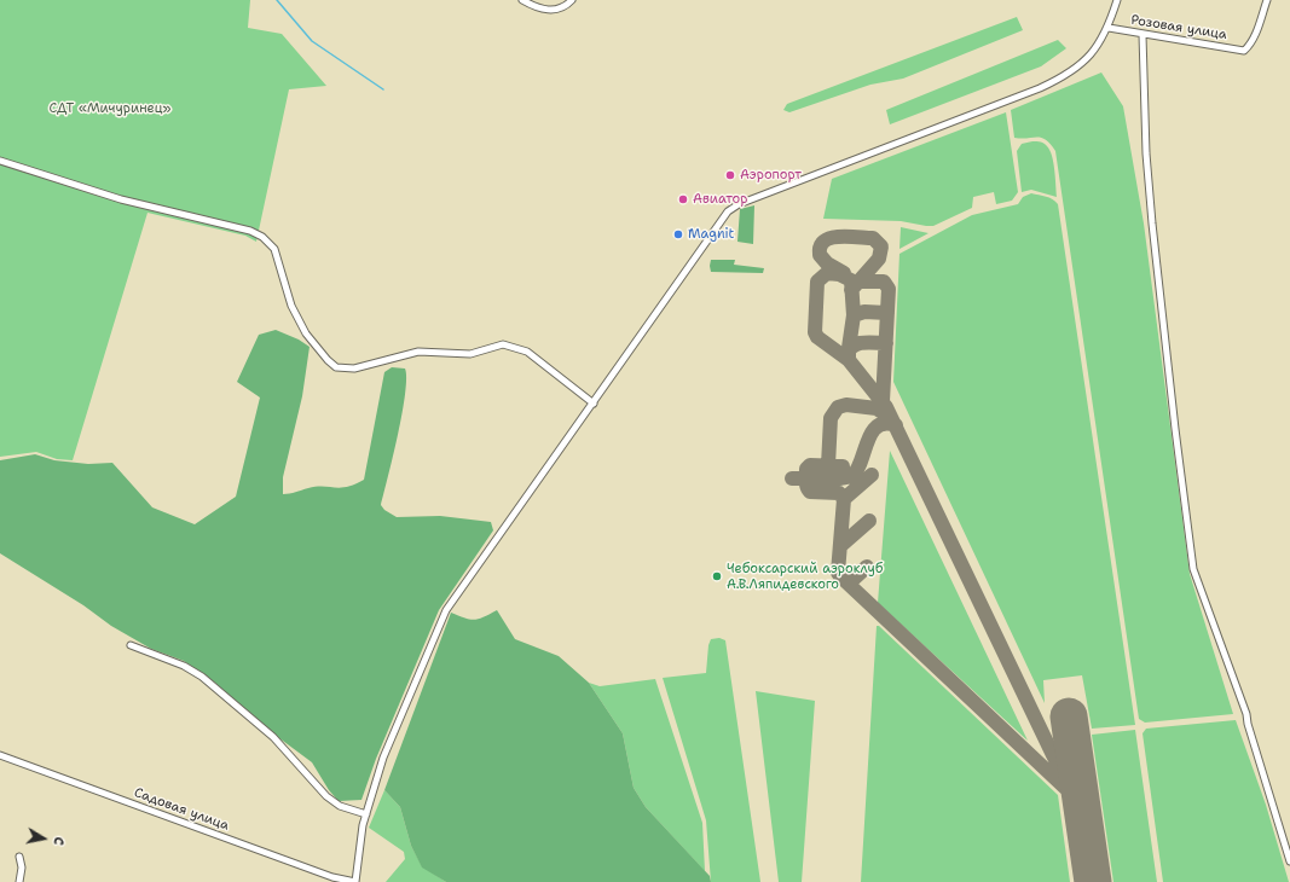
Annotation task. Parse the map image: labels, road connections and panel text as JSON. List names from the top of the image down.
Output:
{
  "streets": {
    "street": ["Розовая улица", "Садовая улица"]
  },
  "parks": ["СДТ «Мичуринец»"],
  "places": [
    "Аэропорт",
    "Авиатор",
    "Magnit",
    "Чебоксарский аэроклуб А.В.Ляпидевского"
  ],
  "north": "right"
}
